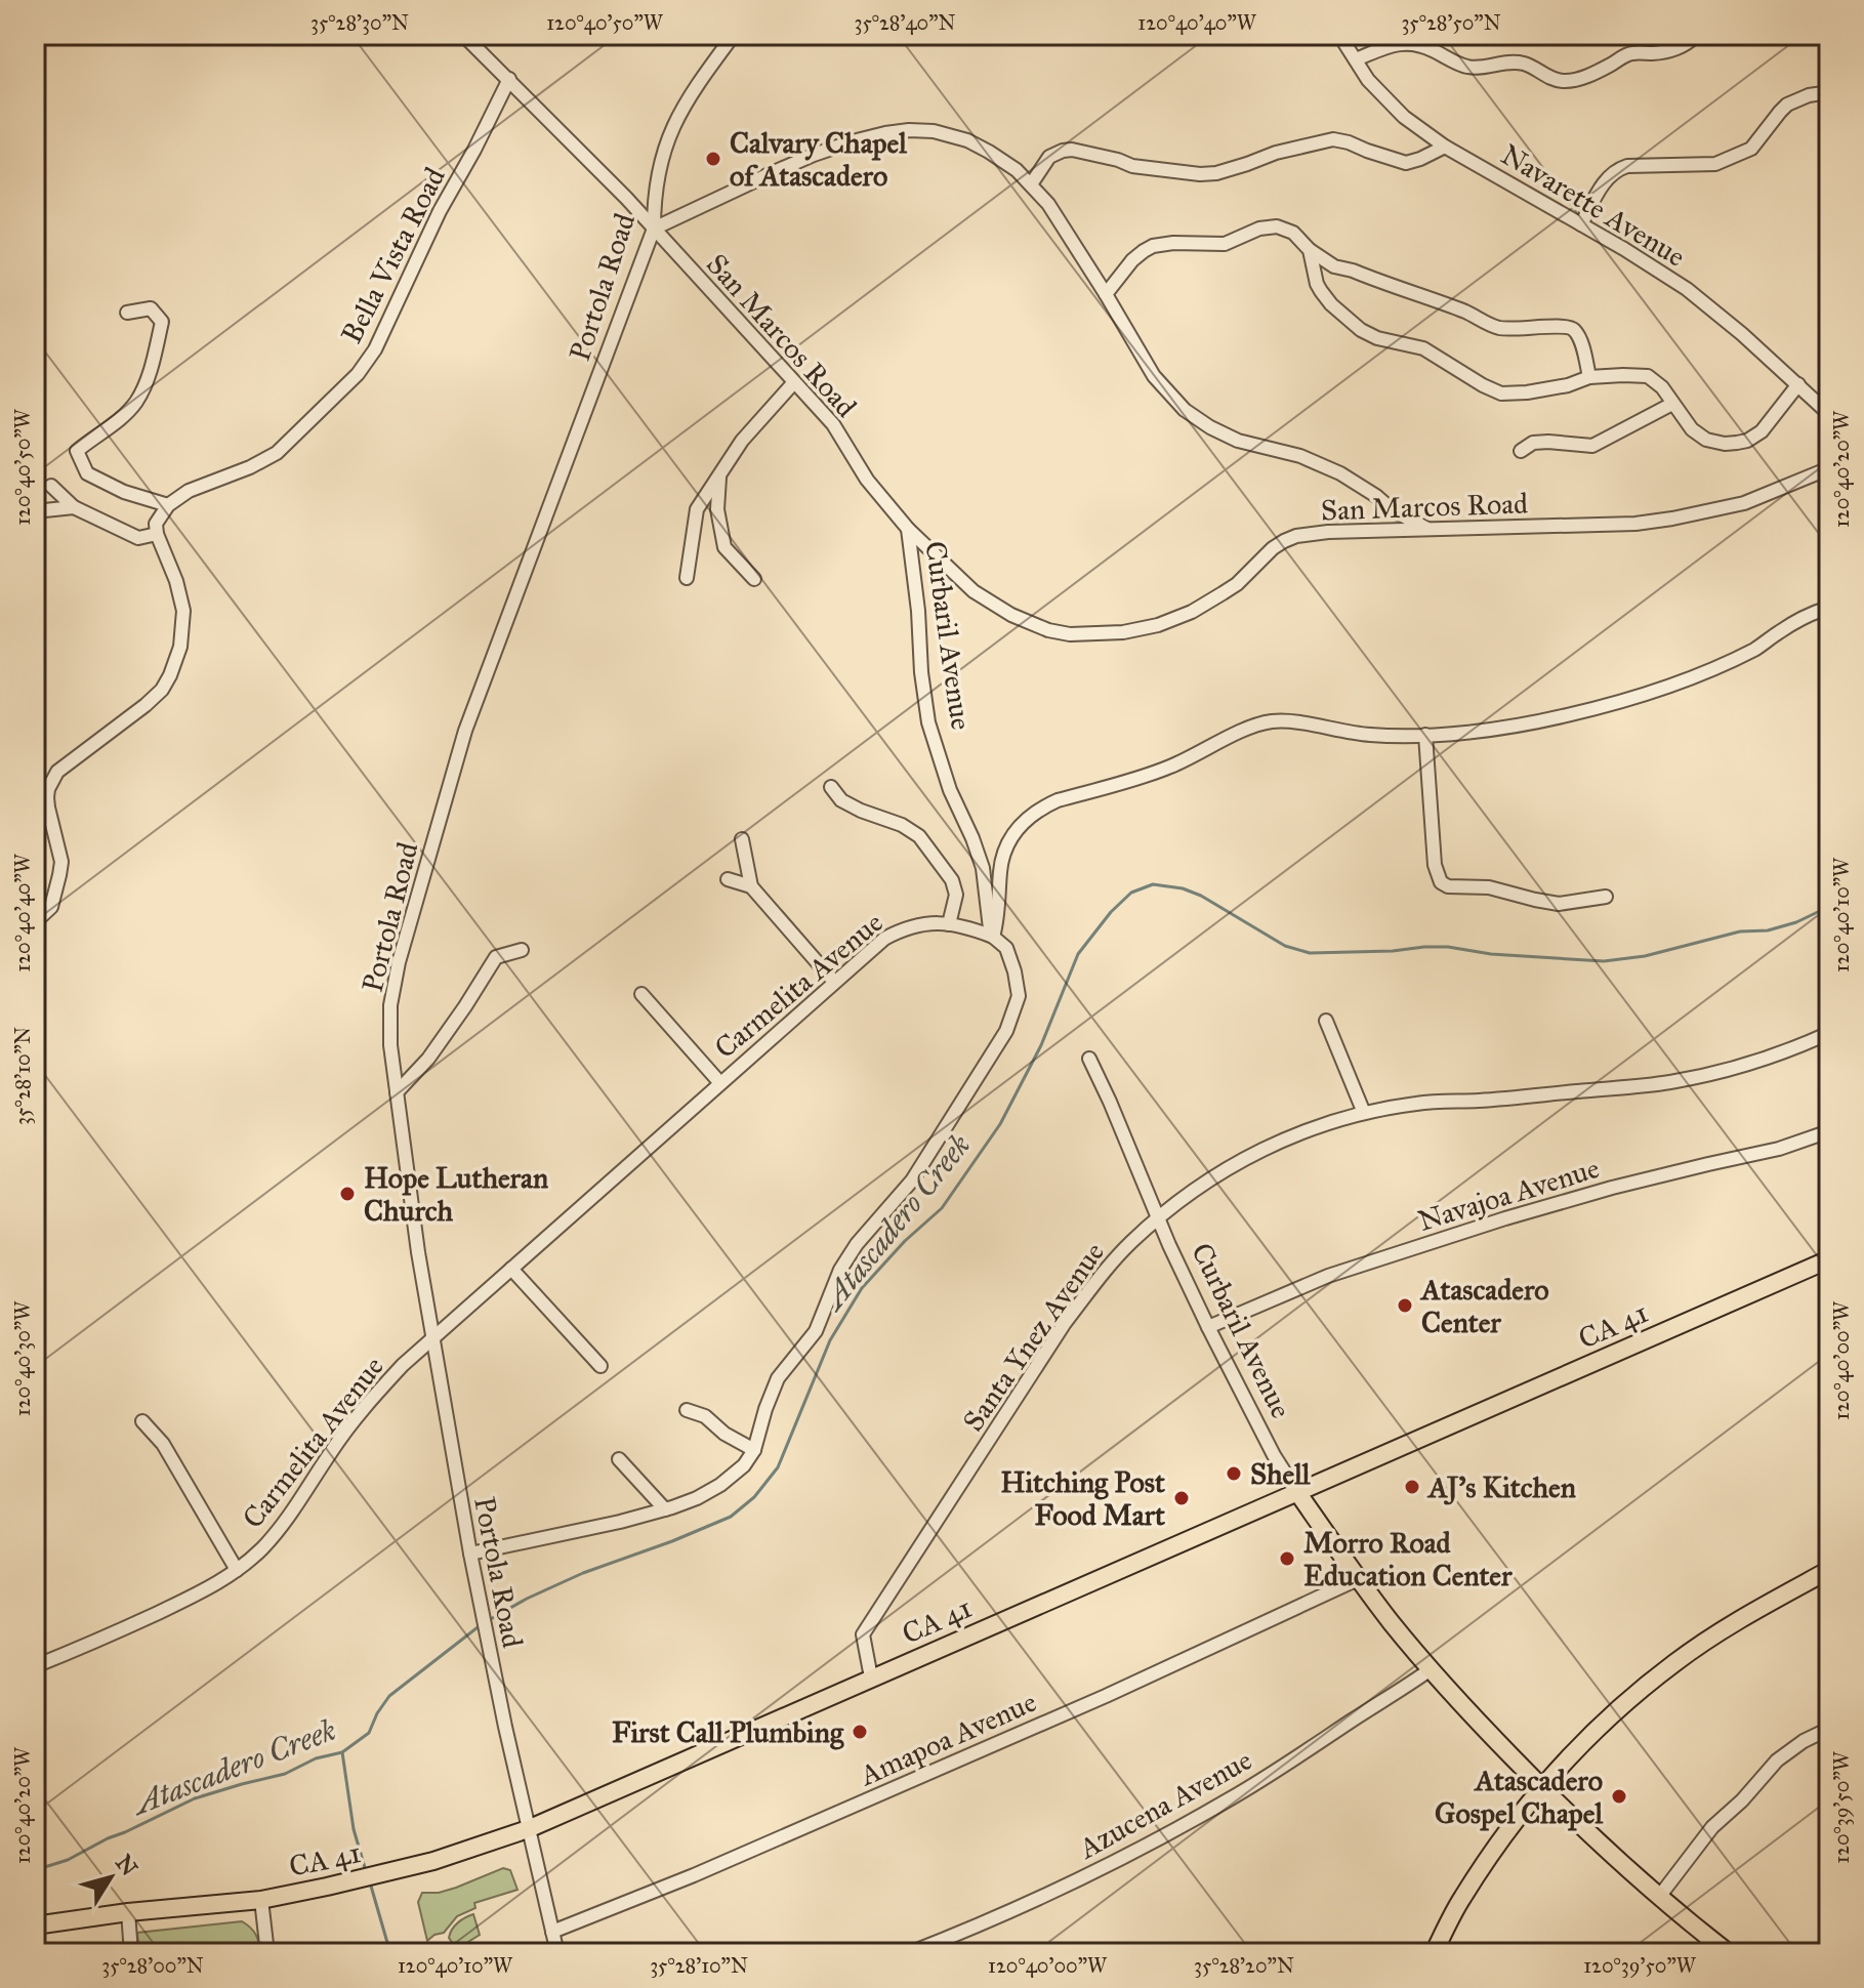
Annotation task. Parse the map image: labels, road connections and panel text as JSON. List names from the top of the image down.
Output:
{
  "streets": {
    "main road": ["Curbaril Avenue", "CA 41"],
    "street": [
      "Navarette Avenue",
      "Bella Vista Road",
      "Portola Road",
      "San Marcos Road",
      "Carmelita Avenue",
      "Navajoa Avenue",
      "Santa Ynez Avenue",
      "Amapoa Avenue",
      "Azucena Avenue"
    ]
  },
  "crossings": [
    ["Bella Vista Road", "San Marcos Road"],
    ["Portola Road", "San Marcos Road"],
    ["Portola Road", "Carmelita Avenue"],
    ["Portola Road", "CA 41"],
    ["Portola Road", "Amapoa Avenue"],
    ["San Marcos Road", "Curbaril Avenue"],
    ["Curbaril Avenue", "Carmelita Avenue"],
    ["Curbaril Avenue", "Navajoa Avenue"],
    ["Curbaril Avenue", "CA 41"],
    ["Curbaril Avenue", "Santa Ynez Avenue"],
    ["Curbaril Avenue", "Amapoa Avenue"],
    ["Curbaril Avenue", "Azucena Avenue"],
    ["CA 41", "Santa Ynez Avenue"]
  ],
  "water": ["Atascadero Creek"],
  "places": [
    "Calvary Chapel of Atascadero",
    "Hope Lutheran Church",
    "Atascadero Center",
    "Shell",
    "AJ’s Kitchen",
    "Hitching Post Food Mart",
    "Morro Road Education Center",
    "First Call Plumbing",
    "Atascadero Gospel Chapel"
  ],
  "north": "top right",
  "coordinates": [
    "35°28'30\"N",
    "120°40'50\"W",
    "35°28'40\"N",
    "120°40'40\"W",
    "35°28'50\"N",
    "120°40'20\"W",
    "120°40'10\"W",
    "35°28'10\"N",
    "120°40'30\"W",
    "120°40'00\"W",
    "120°39'50\"W",
    "35°28'00\"N",
    "35°28'20\"N"
  ]
}
